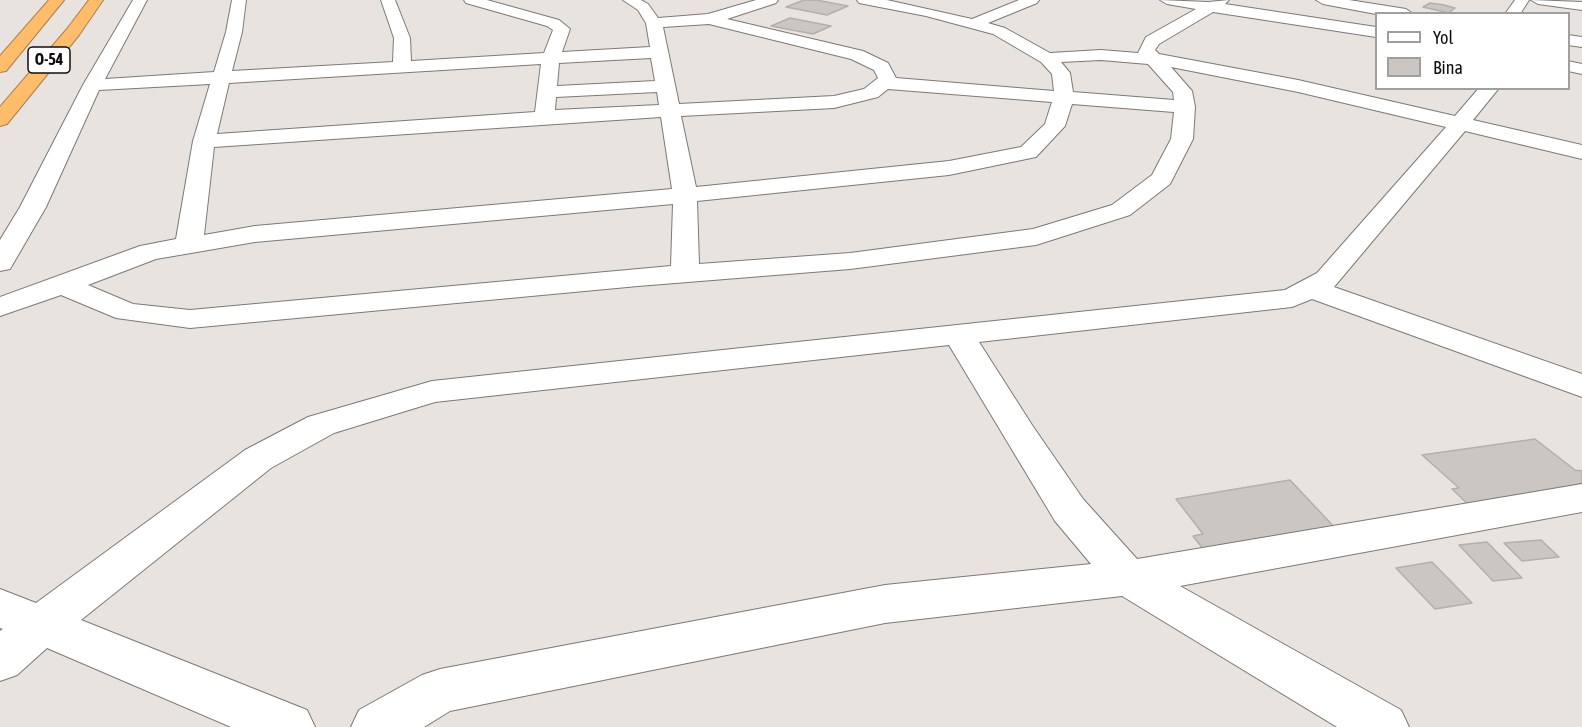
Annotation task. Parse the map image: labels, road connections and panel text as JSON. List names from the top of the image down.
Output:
{
  "streets": {
    "highway": ["O-54"]
  },
  "legend": ["Yol", "Bina"]
}
